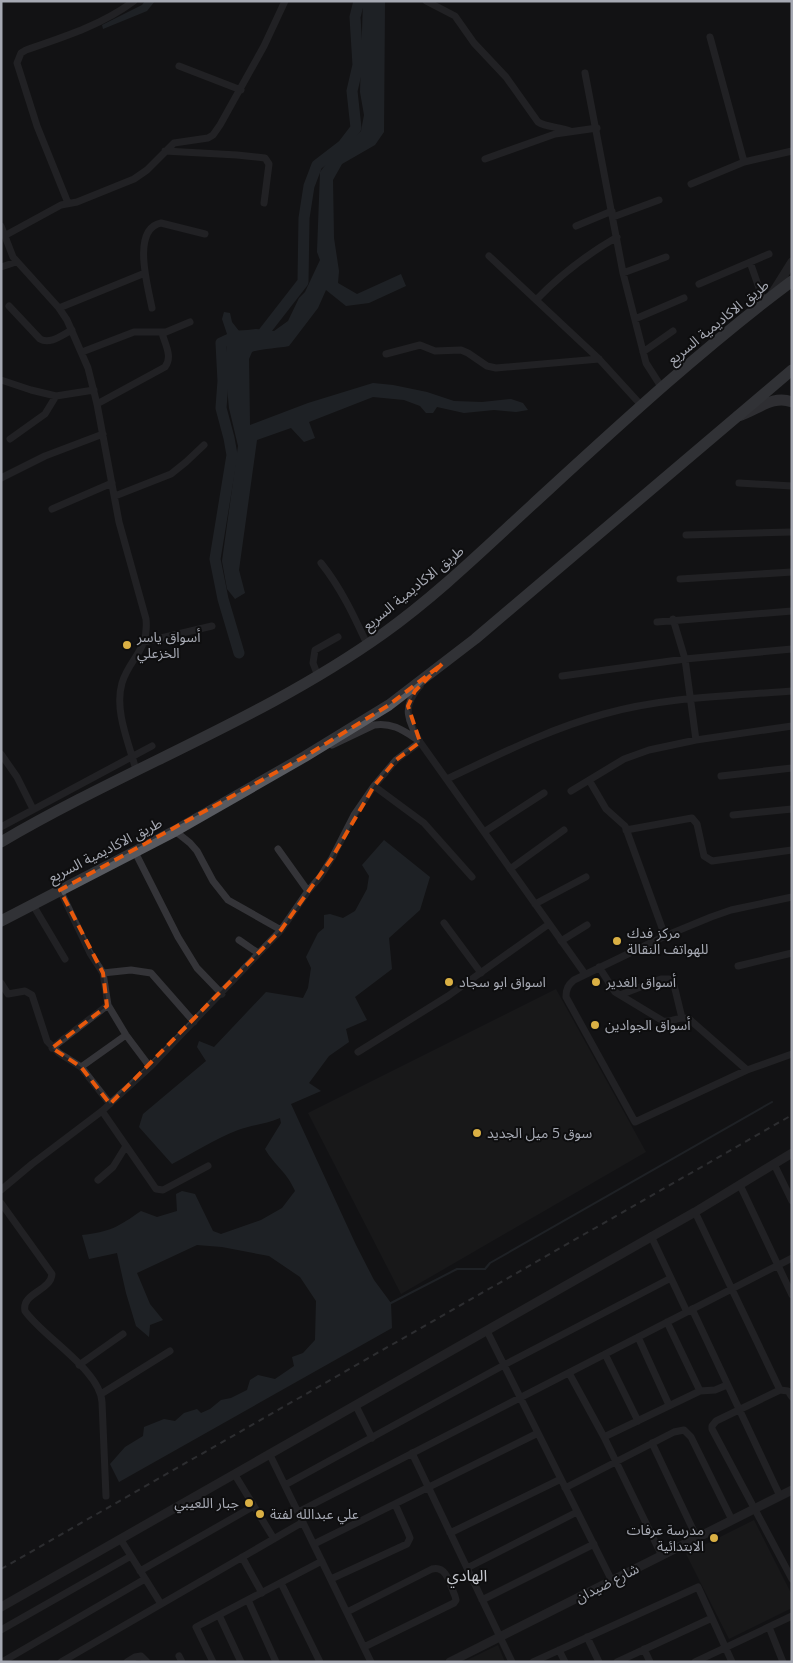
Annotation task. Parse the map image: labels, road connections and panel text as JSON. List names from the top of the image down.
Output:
{
  "streets": {
    "highway": ["طريق الاكاديمية السريع"],
    "street": ["شارع ضيدان"]
  },
  "districts": ["الهادي"],
  "places": [
    "أسواق ياسر الخزعلي",
    "مركز فدك للهواتف النقالة",
    "اسواق ابو سجاد",
    "أسواق الغدير",
    "أسواق الجوادين",
    "سوق 5 ميل الجديد",
    "جبار اللعيبي",
    "علي عبدالله لفتة",
    "مدرسة عرفات الابتدائية"
  ]
}
